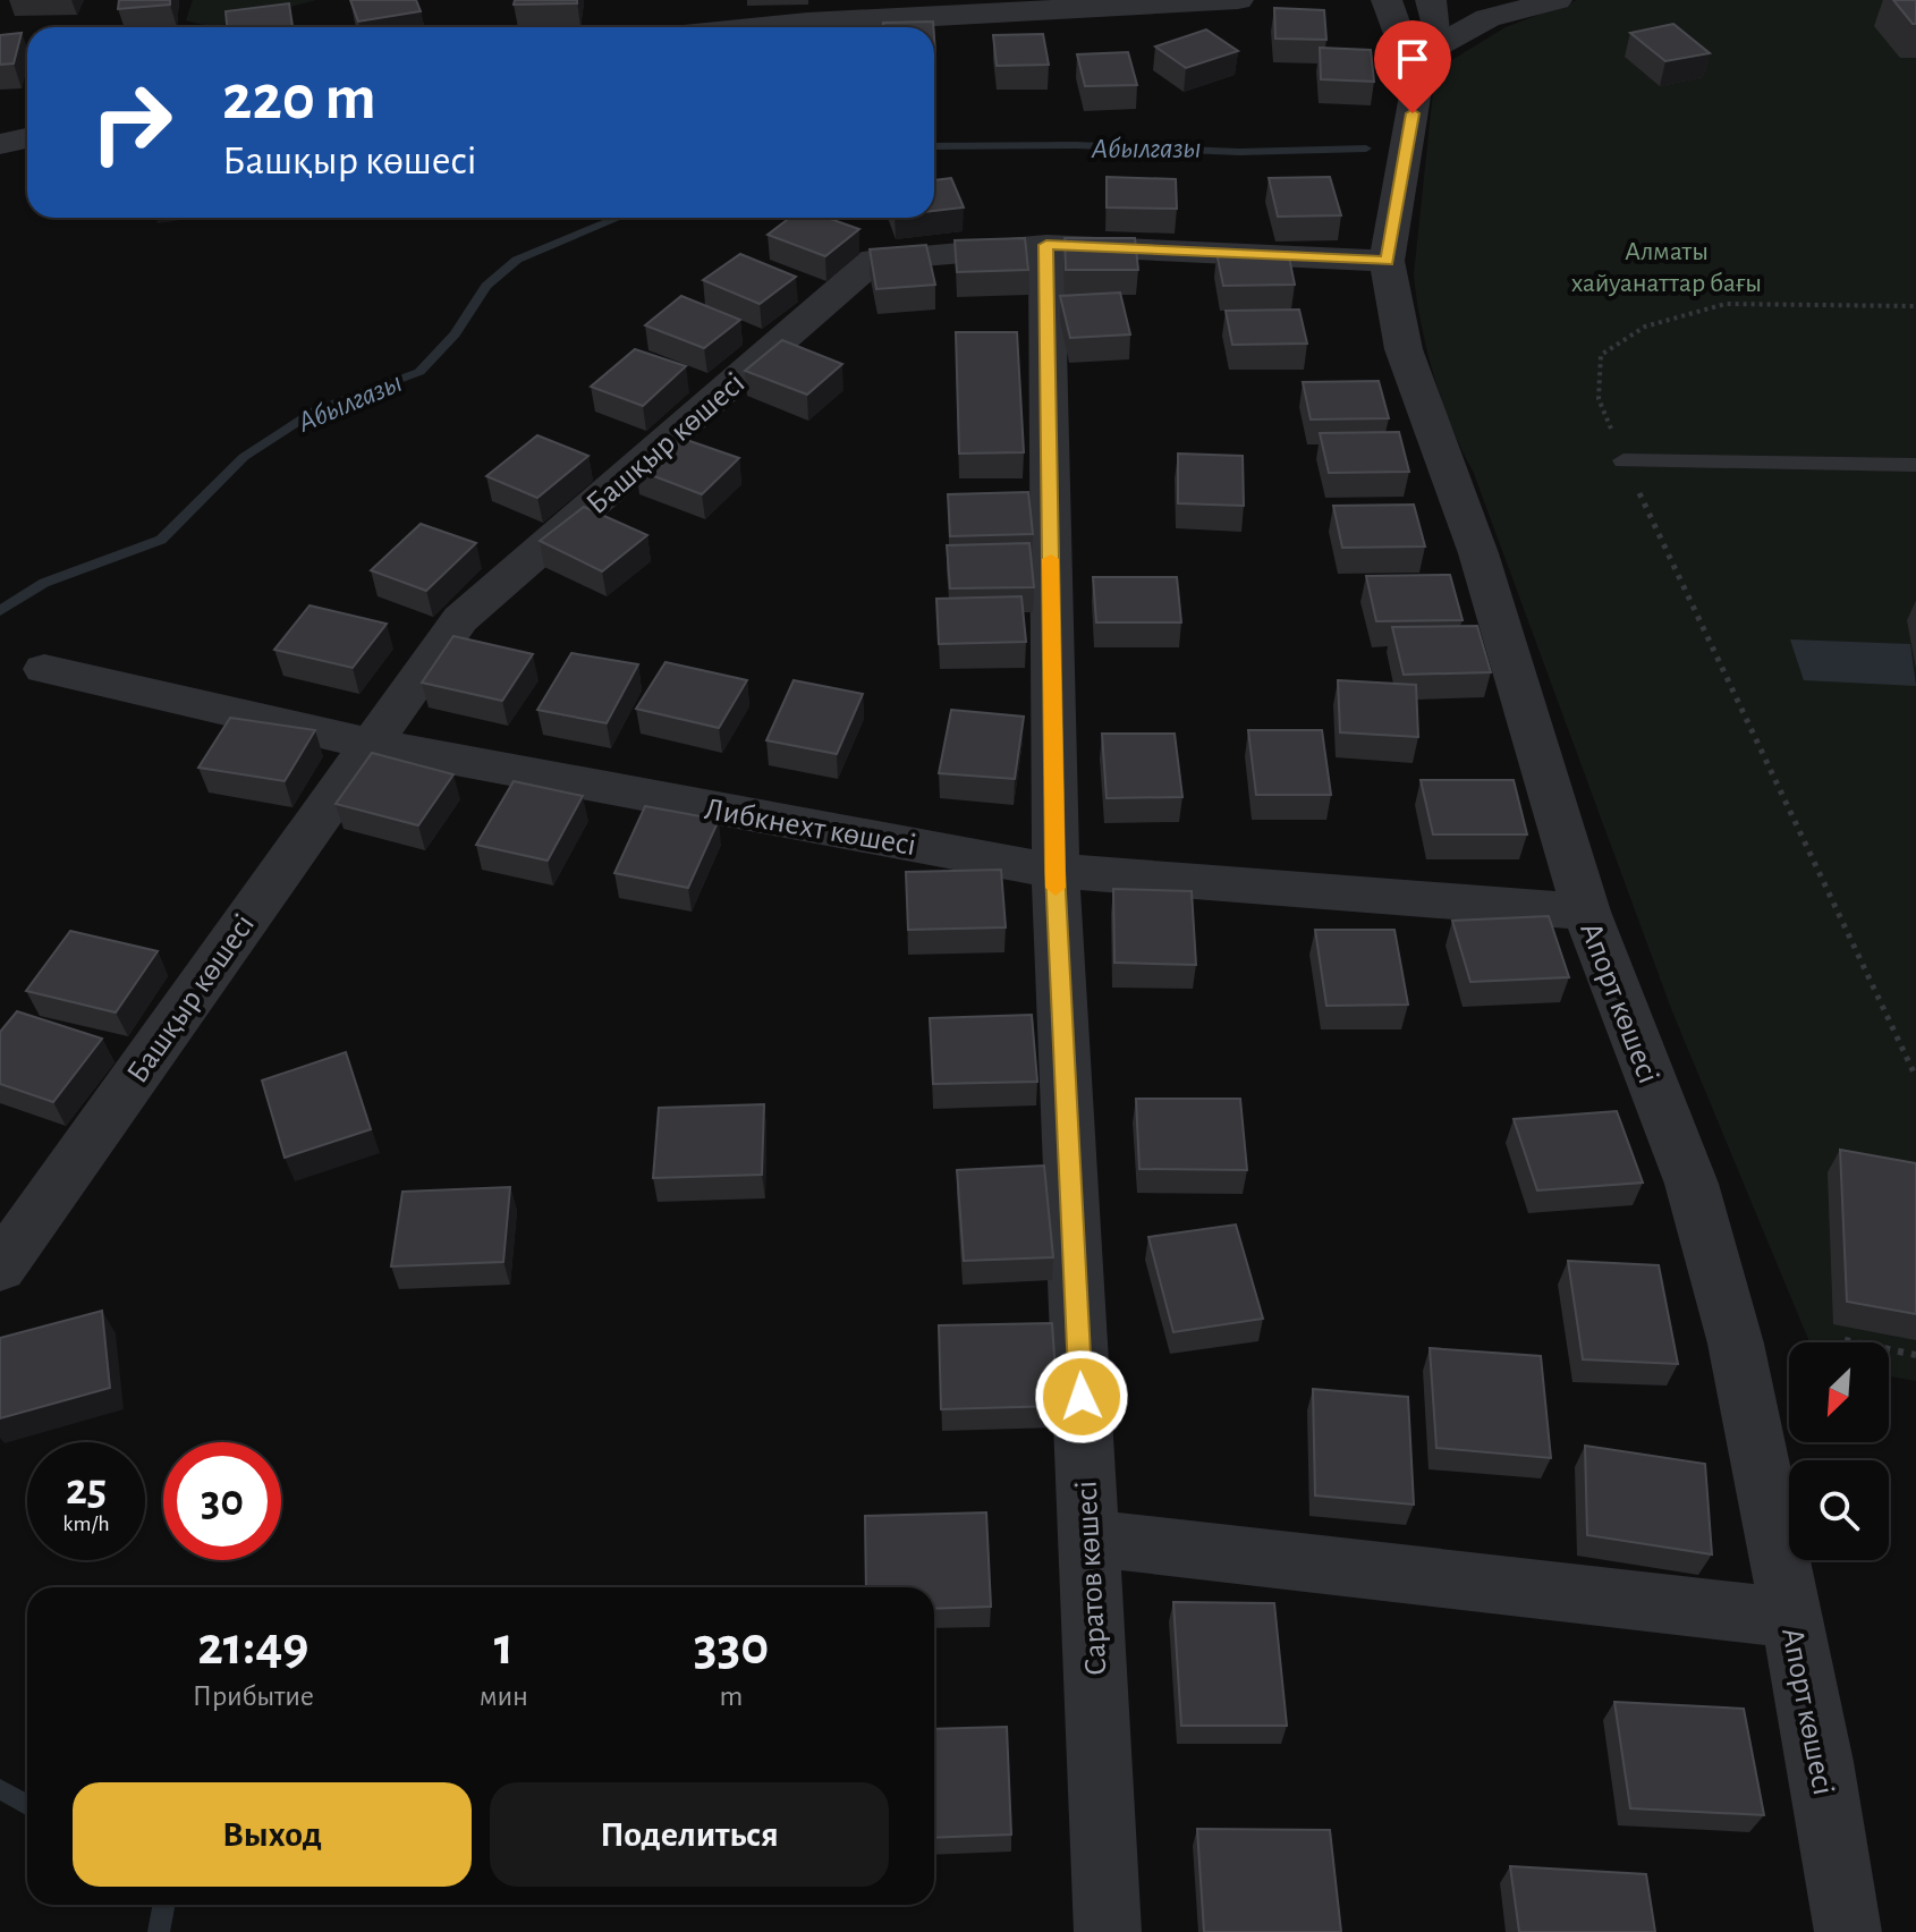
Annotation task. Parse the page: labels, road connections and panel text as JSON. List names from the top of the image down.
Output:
{
  "streets": {
    "street": [
      "Башқыр көшесі",
      "Либкнехт көшесі",
      "Апорт көшесі",
      "Саратов көшесі"
    ]
  },
  "crossings": [
    ["Башқыр көшесі", "Либкнехт көшесі"],
    ["Башқыр көшесі", "Апорт көшесі"],
    ["Башқыр көшесі", "Саратов көшесі"],
    ["Либкнехт көшесі", "Апорт көшесі"],
    ["Либкнехт көшесі", "Саратов көшесі"]
  ],
  "water": ["Абылгазы"],
  "parks": ["Алматы хайуанаттар бағы"],
  "north": "bottom left",
  "page": {
    "turn": ["220 m", "Башқыр көшесі"],
    "speed": "25 km/h",
    "limit": "30",
    "eta": [
      "21:49",
      "Прибытие",
      "1",
      "мин",
      "330",
      "m"
    ],
    "buttons": ["Выход", "Поделиться"]
  }
}
